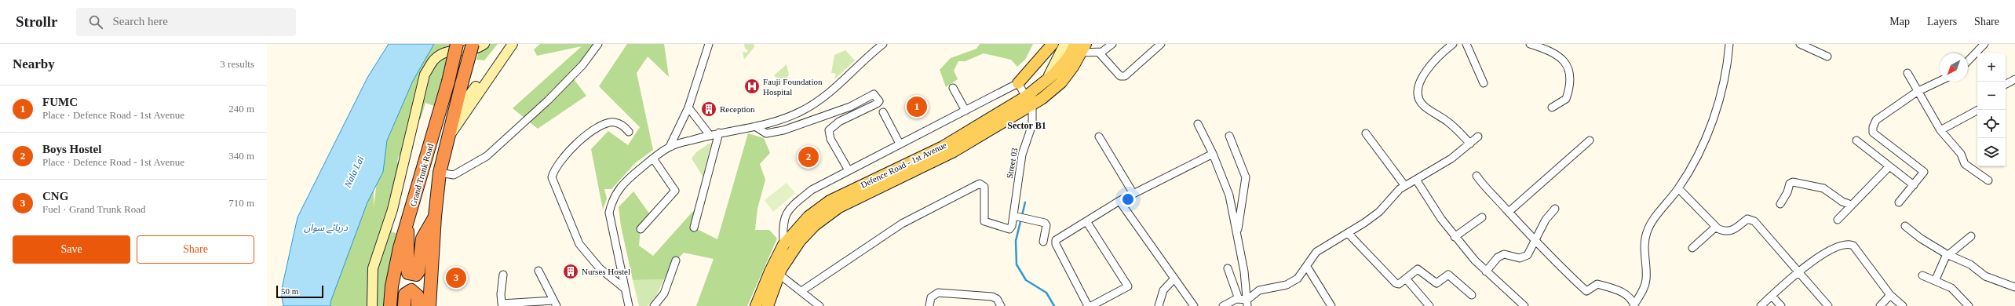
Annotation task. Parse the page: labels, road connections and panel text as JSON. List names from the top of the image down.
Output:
{
  "streets": {
    "highway": ["Grand Trunk Road"],
    "main road": ["Defence Road - 1st Avenue"],
    "street": ["Street 03"]
  },
  "crossings": [
    ["Street 03", "Defence Road - 1st Avenue"]
  ],
  "districts": ["Sector B1"],
  "water": ["Nala Lai", "دریائے سواں"],
  "places": {
    "hospital": ["Fauji Foundation Hospital"],
    "building": ["Reception", "Nurses Hostel"]
  },
  "scale_bar": "50 m",
  "north": "bottom left",
  "page": {
    "header": "Strollr",
    "search": "Search here",
    "nav": ["Map", "Layers", "Share"],
    "heading": ["Nearby", "3 results"],
    "map_buttons": ["+", "−"],
    "list": [
      {
        "mark": "1",
        "name": "FUMC",
        "note": "Place · Defence Road - 1st Avenue",
        "value": "240 m"
      },
      {
        "mark": "2",
        "name": "Boys Hostel",
        "note": "Place · Defence Road - 1st Avenue",
        "value": "340 m"
      },
      {
        "mark": "3",
        "name": "CNG",
        "note": "Fuel · Grand Trunk Road",
        "value": "710 m"
      }
    ],
    "pins": ["1", "2", "3"],
    "buttons": ["Save", "Share"],
    "scale": "50 m"
  }
}
